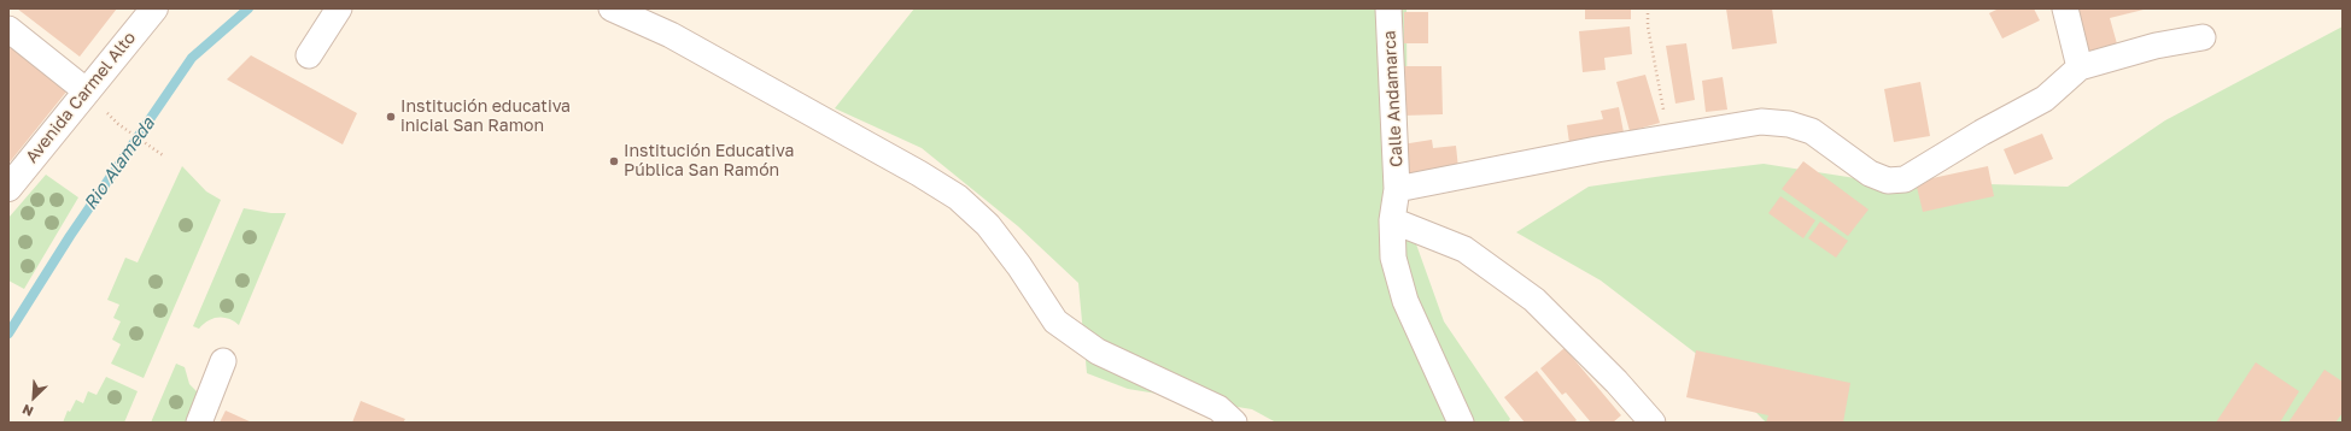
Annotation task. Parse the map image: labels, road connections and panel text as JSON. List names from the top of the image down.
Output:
{
  "streets": {
    "street": ["Avenida Carmel Alto", "Calle Andamarca"]
  },
  "water": ["Rio Alameda"],
  "places": ["Institución educativa inicial San Ramon", "Institución Educativa Pública San Ramón"],
  "north": "bottom left"
}
